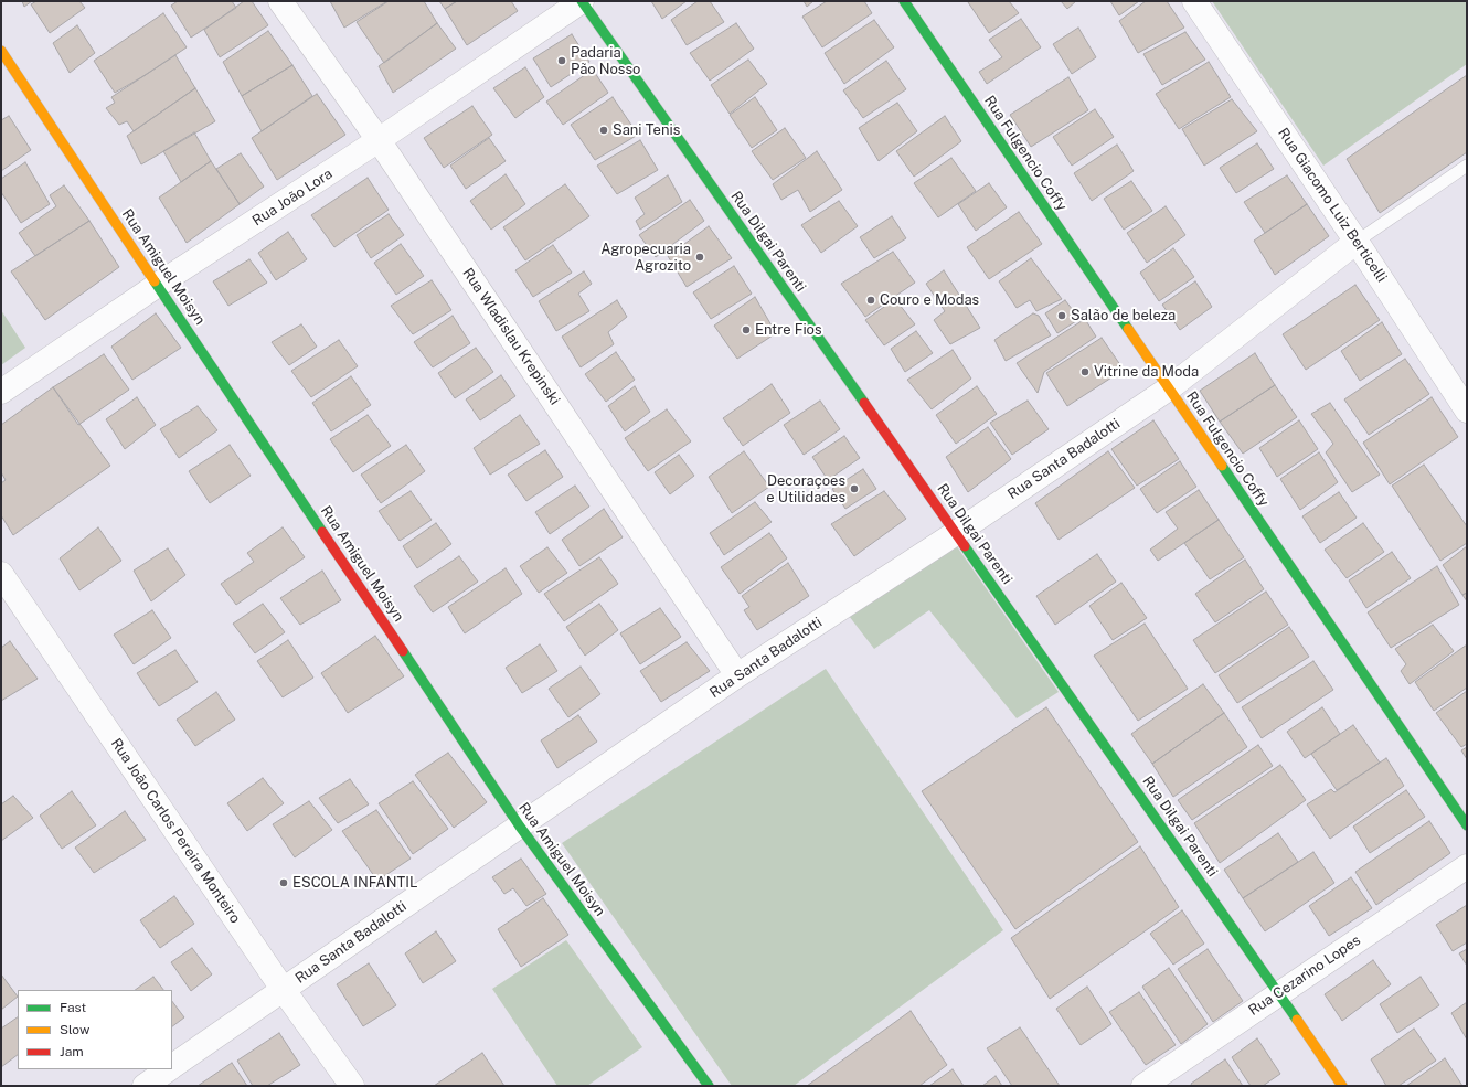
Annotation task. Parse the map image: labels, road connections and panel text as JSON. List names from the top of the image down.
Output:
{
  "streets": {
    "street": [
      "Rua Fulgencio Coffy",
      "Rua João Lora",
      "Rua Giacomo Luiz Berticelli",
      "Rua Dilgai Parenti",
      "Rua Amiguel Moisyn",
      "Rua Wladislau Krepinski",
      "Rua Santa Badalotti",
      "Rua João Carlos Pereira Monteiro",
      "Rua Cezarino Lopes"
    ]
  },
  "crossings": [
    ["Rua Fulgencio Coffy", "Rua Santa Badalotti"],
    ["Rua João Lora", "Rua Dilgai Parenti"],
    ["Rua João Lora", "Rua Amiguel Moisyn"],
    ["Rua João Lora", "Rua Wladislau Krepinski"],
    ["Rua Giacomo Luiz Berticelli", "Rua Santa Badalotti"],
    ["Rua Dilgai Parenti", "Rua Santa Badalotti"],
    ["Rua Dilgai Parenti", "Rua Cezarino Lopes"],
    ["Rua Amiguel Moisyn", "Rua Santa Badalotti"],
    ["Rua Wladislau Krepinski", "Rua Santa Badalotti"],
    ["Rua Santa Badalotti", "Rua João Carlos Pereira Monteiro"]
  ],
  "places": [
    "Padaria Pão Nosso",
    "Sani Tenis",
    "Agropecuaria Agrozito",
    "Couro e Modas",
    "Salão de beleza",
    "Entre Fios",
    "Vitrine da Moda",
    "Decoraçoes e Utilidades",
    "ESCOLA INFANTIL"
  ],
  "legend": ["Fast", "Slow", "Jam"]
}
